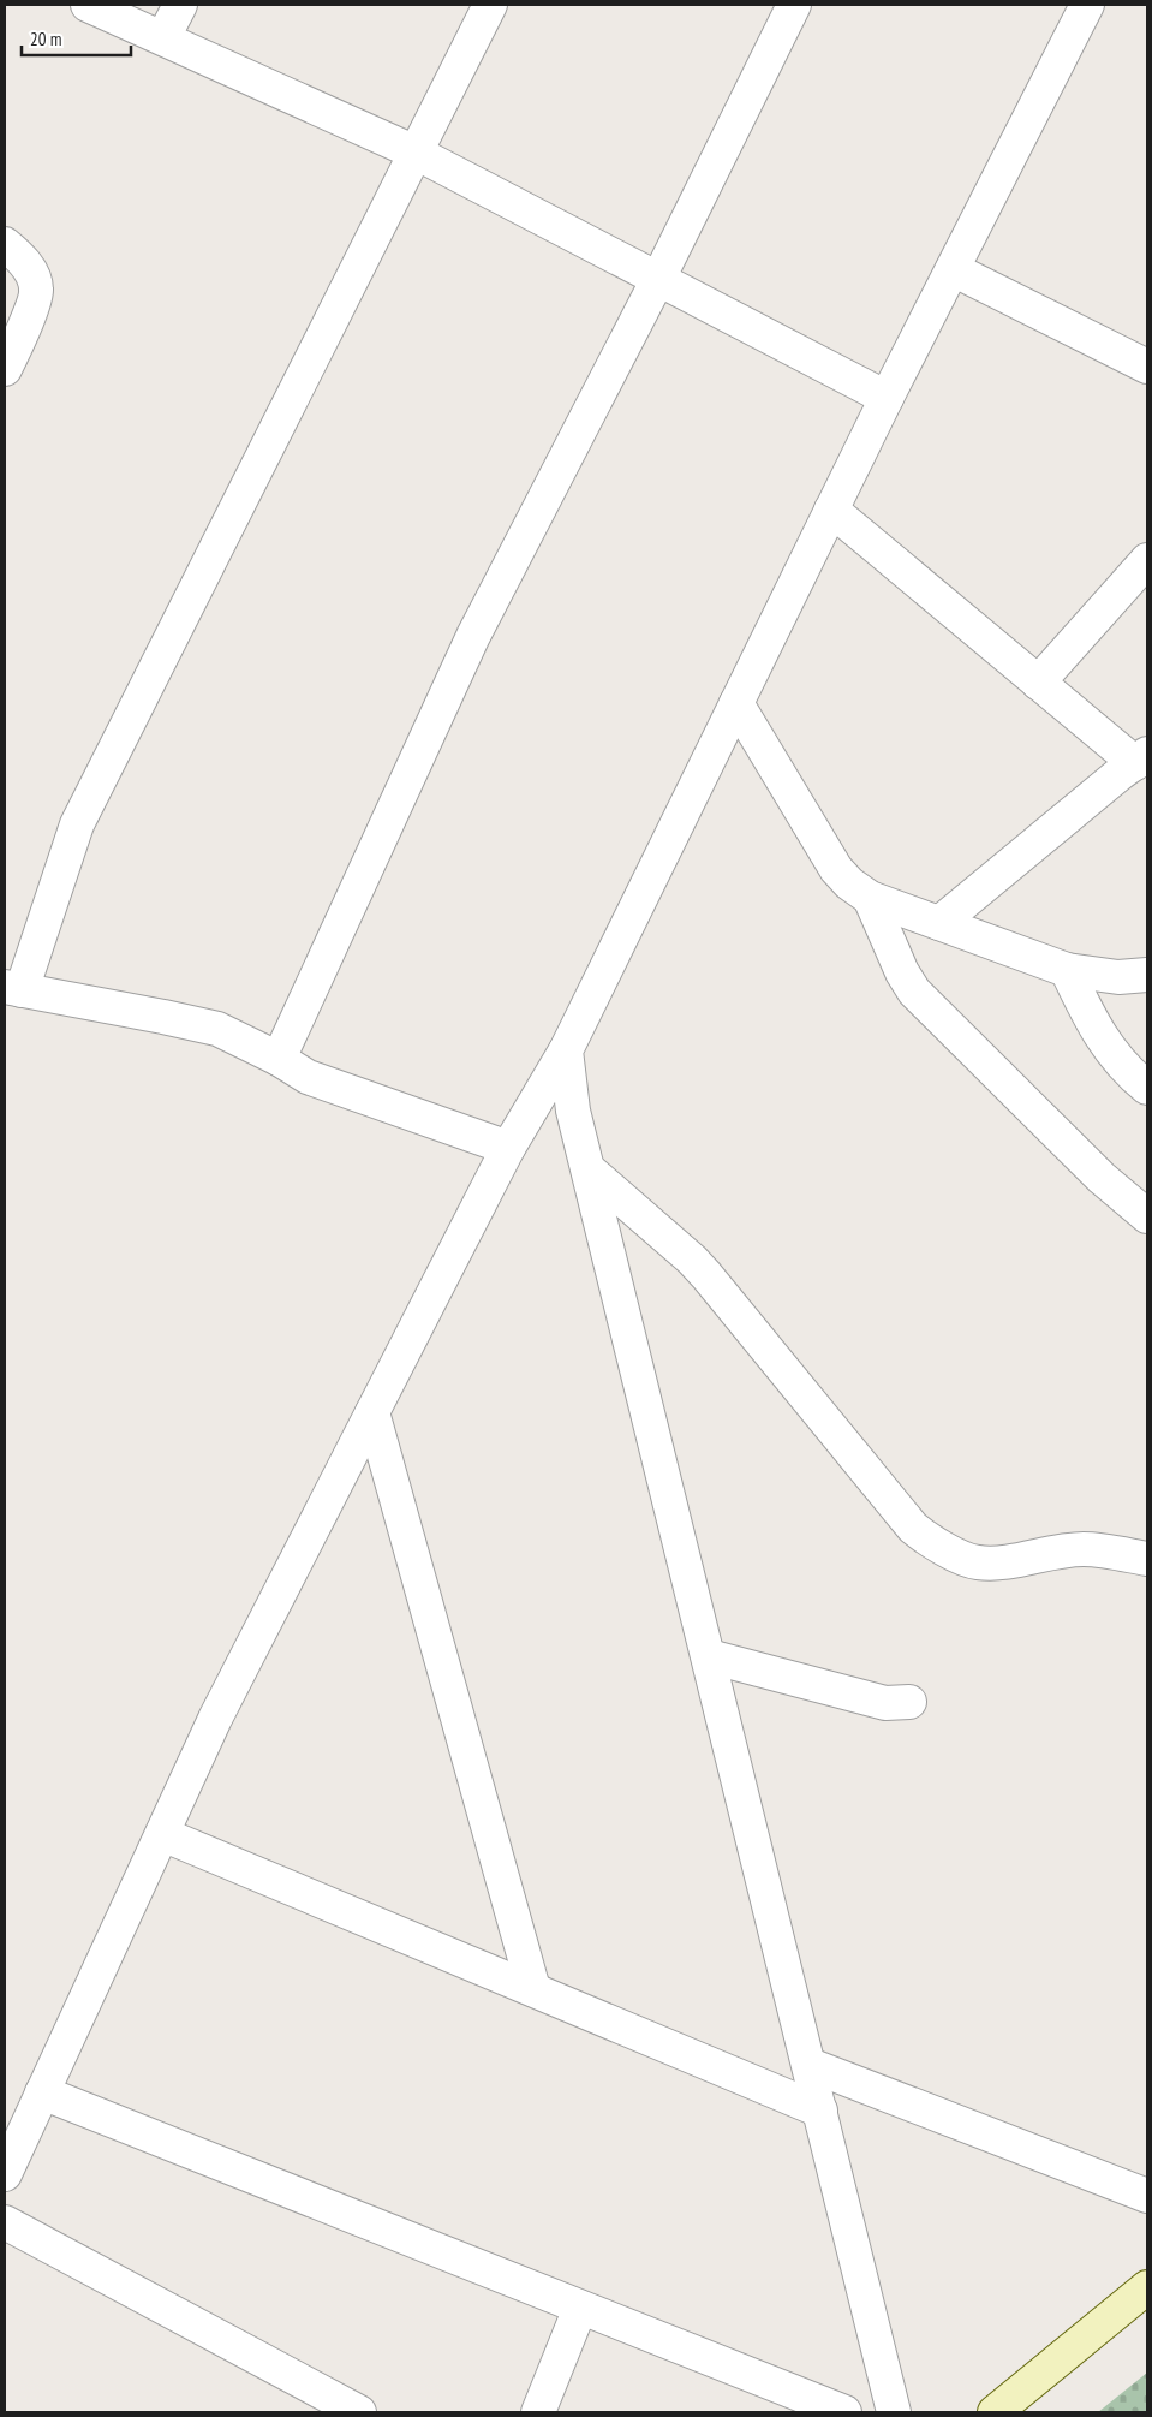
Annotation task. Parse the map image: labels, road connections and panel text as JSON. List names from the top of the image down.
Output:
{
  "scale_bar": "20 m"
}
